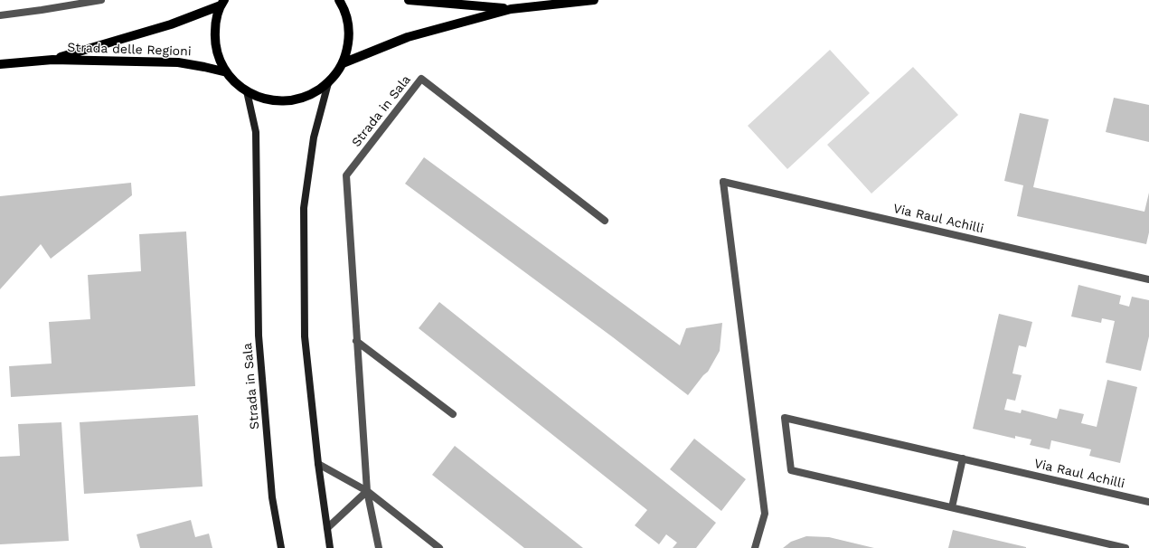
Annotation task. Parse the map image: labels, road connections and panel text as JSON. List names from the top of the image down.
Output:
{
  "streets": {
    "main road": ["Strada delle Regioni"],
    "street": ["Strada in Sala", "Via Raul Achilli"]
  }
}
